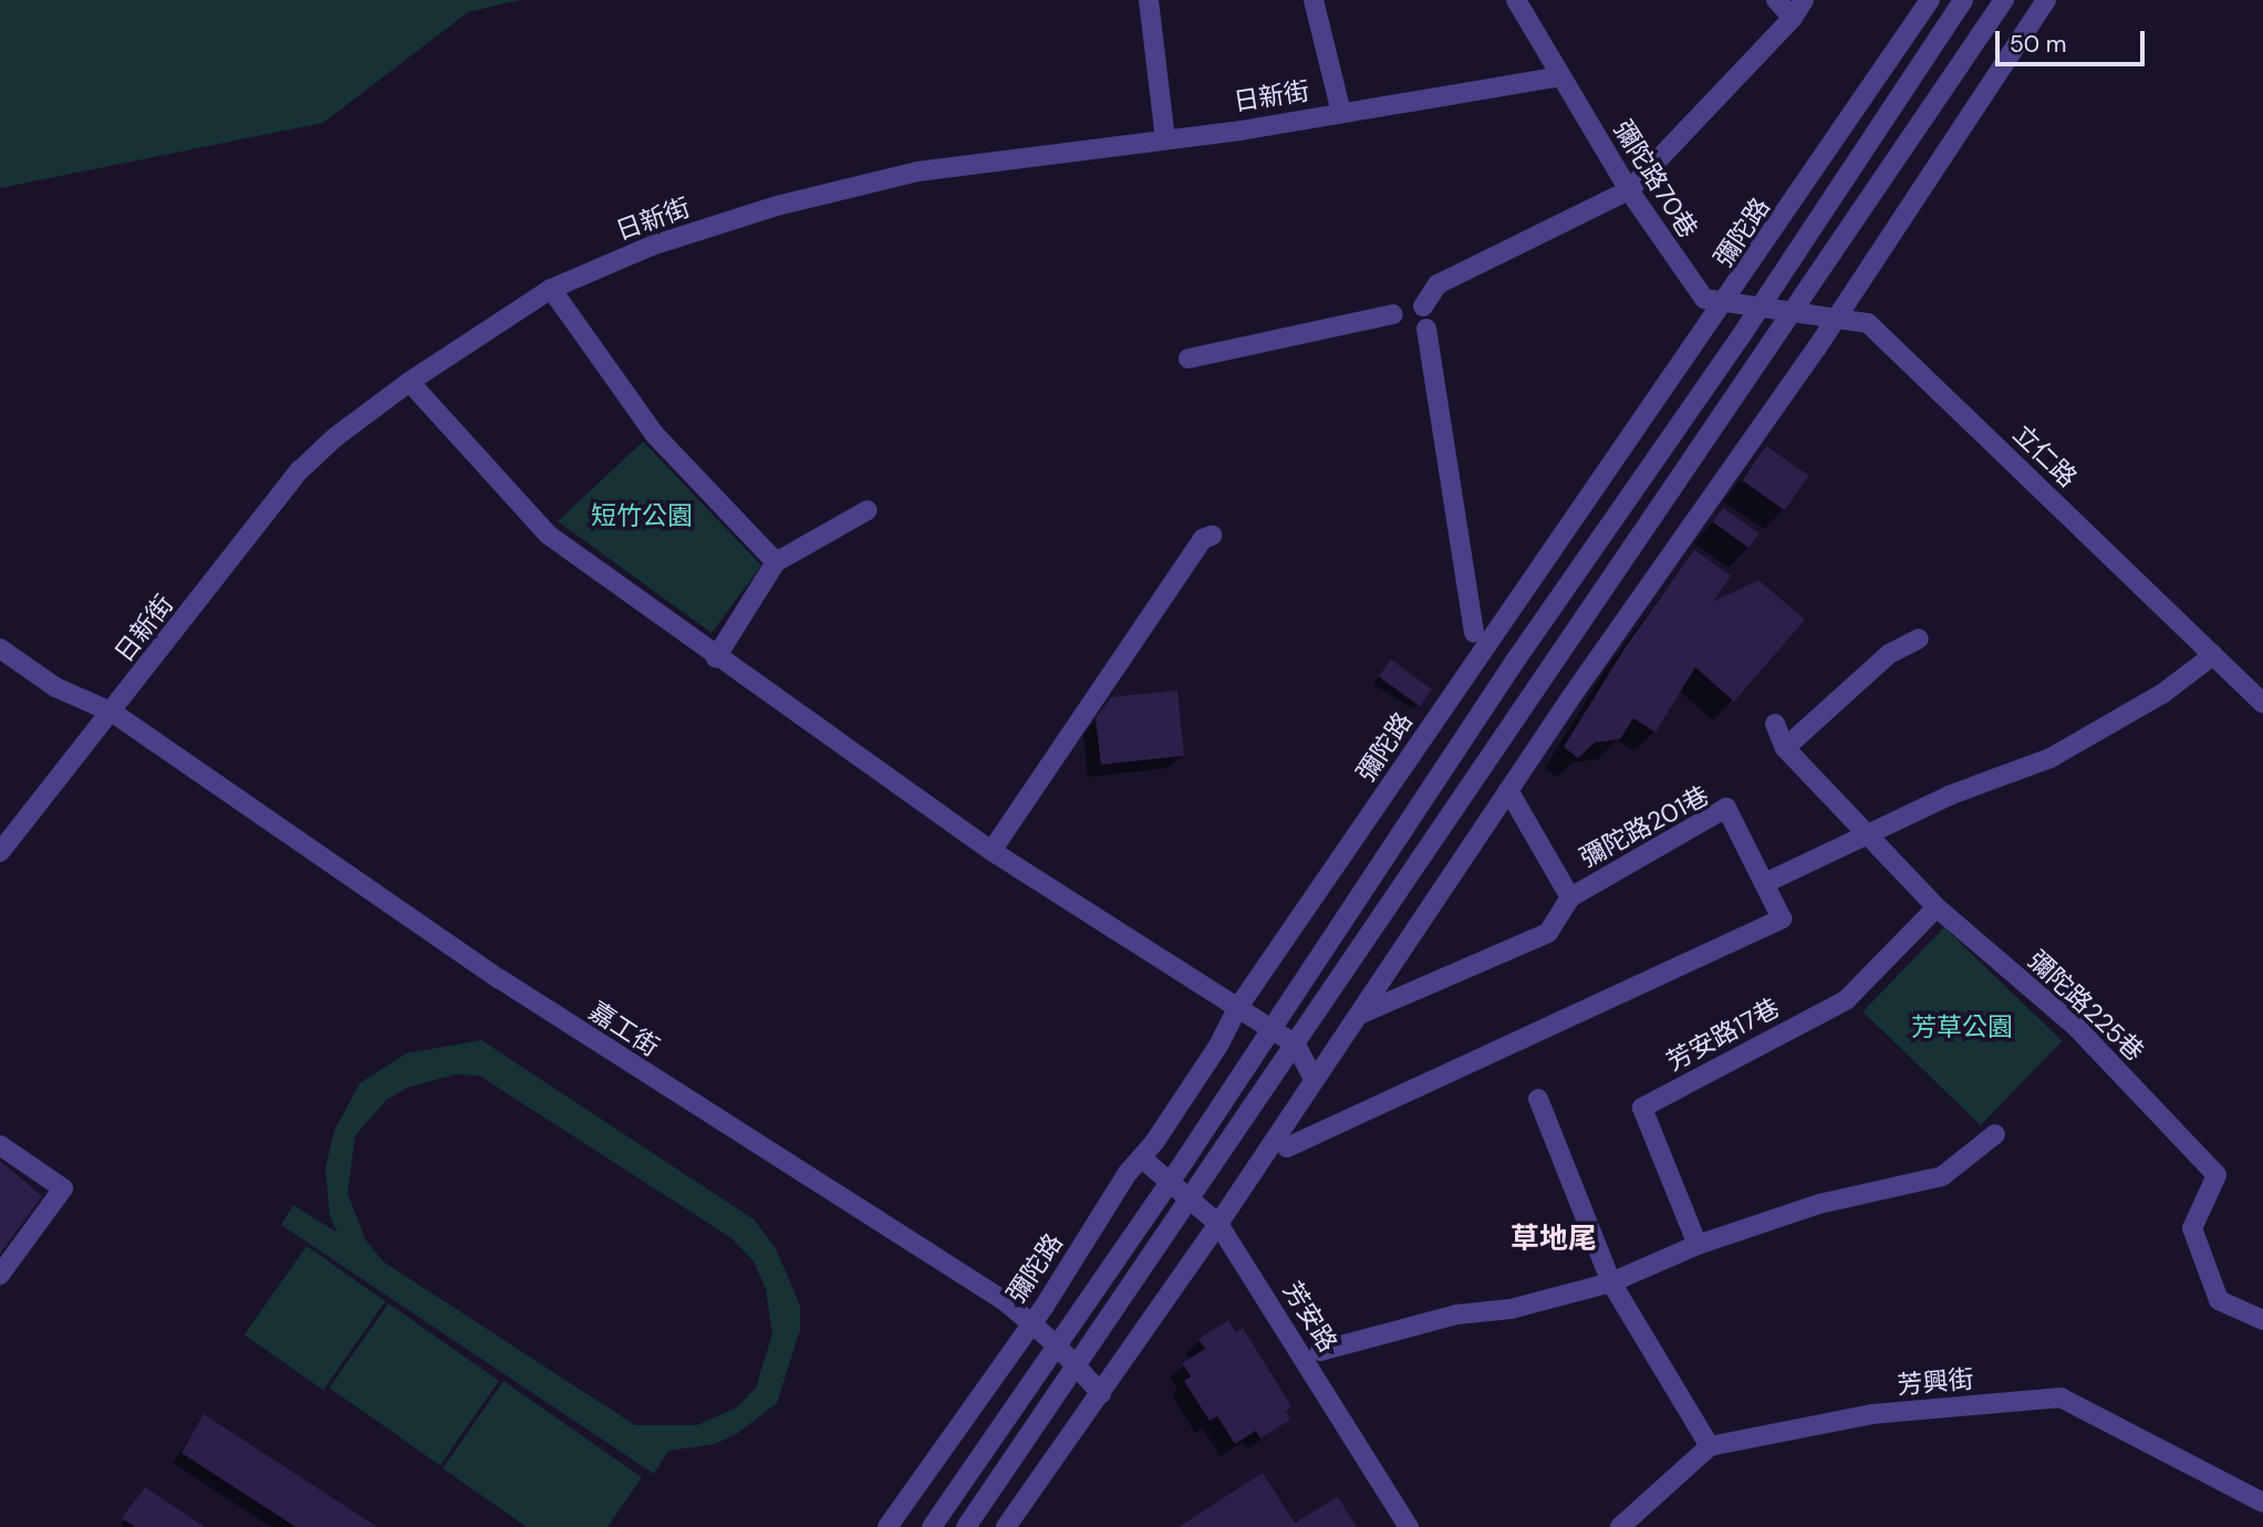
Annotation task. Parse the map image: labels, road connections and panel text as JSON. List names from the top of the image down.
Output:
{
  "streets": {
    "street": [
      "日新街",
      "彌陀路70巷",
      "彌陀路",
      "立仁路",
      "彌陀路201巷",
      "彌陀路225巷",
      "嘉工街",
      "芳安路17巷",
      "芳安路",
      "芳興街"
    ]
  },
  "crossings": [
    ["日新街", "彌陀路70巷"],
    ["日新街", "嘉工街"],
    ["彌陀路70巷", "彌陀路"],
    ["彌陀路70巷", "立仁路"],
    ["彌陀路", "嘉工街"],
    ["彌陀路", "芳安路"],
    ["彌陀路225巷", "芳安路17巷"]
  ],
  "districts": ["草地尾"],
  "parks": ["短竹公園", "芳草公園"],
  "scale_bar": "50 m"
}
